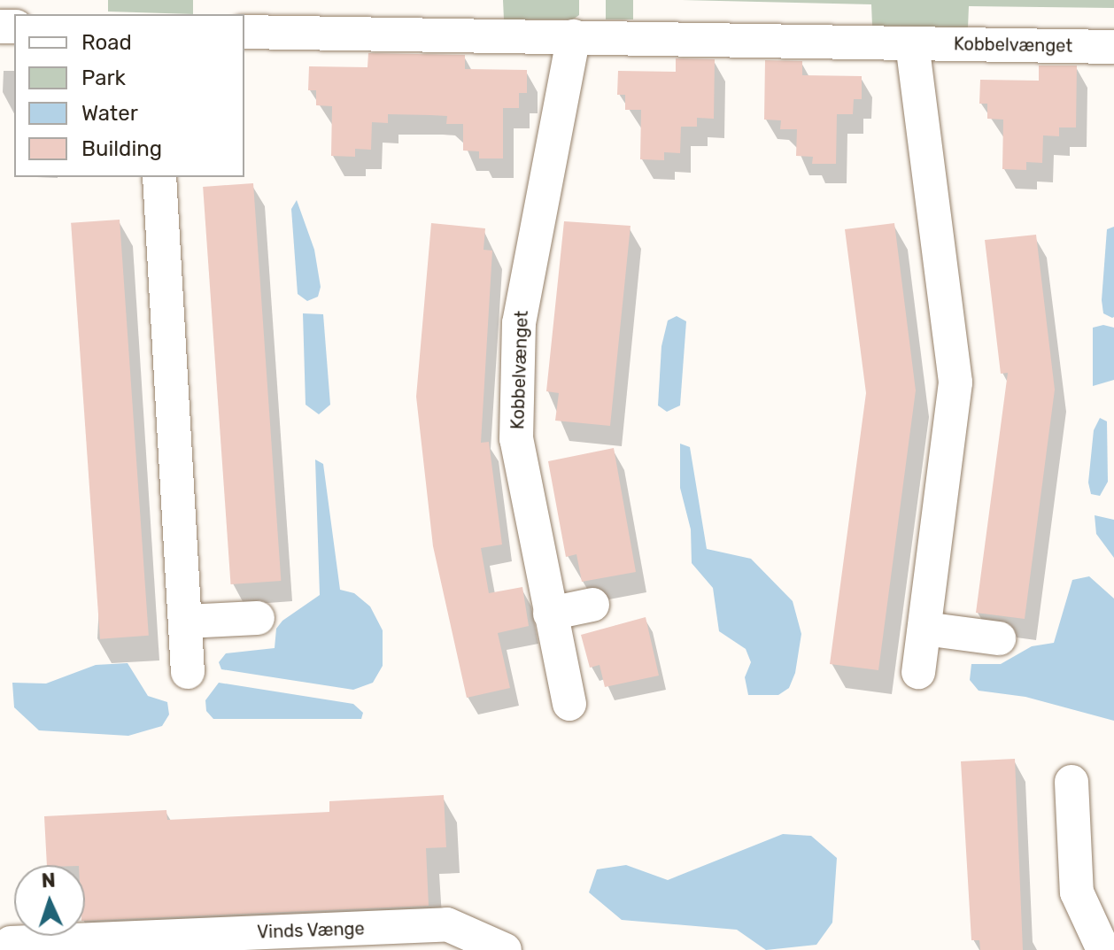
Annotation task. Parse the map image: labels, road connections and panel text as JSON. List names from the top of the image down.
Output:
{
  "streets": {
    "street": ["Kobbelvænget", "Vinds Vænge"]
  },
  "legend": [
    "Road",
    "Park",
    "Water",
    "Building"
  ],
  "north": "top"
}
